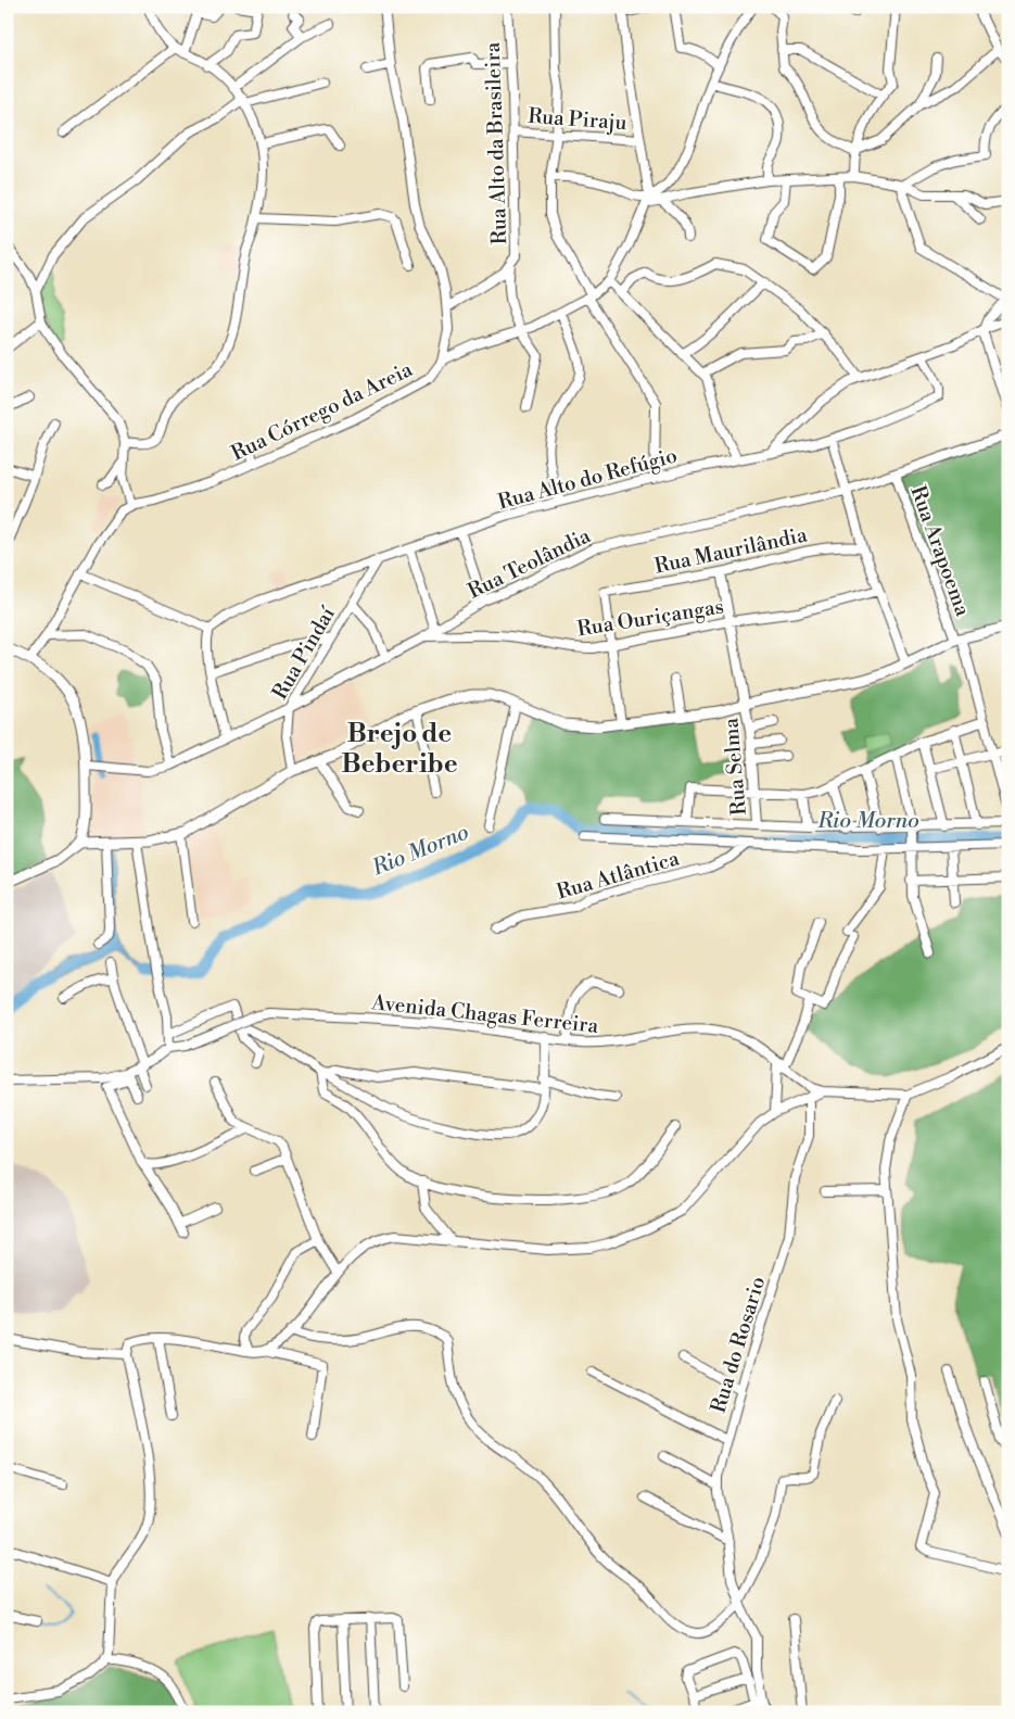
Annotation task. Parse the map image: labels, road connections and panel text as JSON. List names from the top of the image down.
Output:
{
  "streets": {
    "street": [
      "Rua Piraju",
      "Rua Alto da Brasileira",
      "Rua Córrego da Areia",
      "Rua Alto do Refúgio",
      "Rua Maurilândia",
      "Rua Arapoema",
      "Rua Teolândia",
      "Rua Ouriçangas",
      "Rua Pindaí",
      "Rua Selma",
      "Rua Atlântica",
      "Avenida Chagas Ferreira",
      "Rua do Rosario"
    ]
  },
  "crossings": [
    ["Rua Piraju", "Rua Alto da Brasileira"],
    ["Rua Alto da Brasileira", "Rua Córrego da Areia"],
    ["Rua Alto do Refúgio", "Rua Pindaí"],
    ["Rua Maurilândia", "Rua Ouriçangas"],
    ["Rua Maurilândia", "Rua Selma"],
    ["Rua Arapoema", "Rua Teolândia"],
    ["Rua Teolândia", "Rua Ouriçangas"],
    ["Rua Ouriçangas", "Rua Selma"]
  ],
  "districts": ["Brejo de Beberibe"],
  "water": ["Rio Morno"]
}
